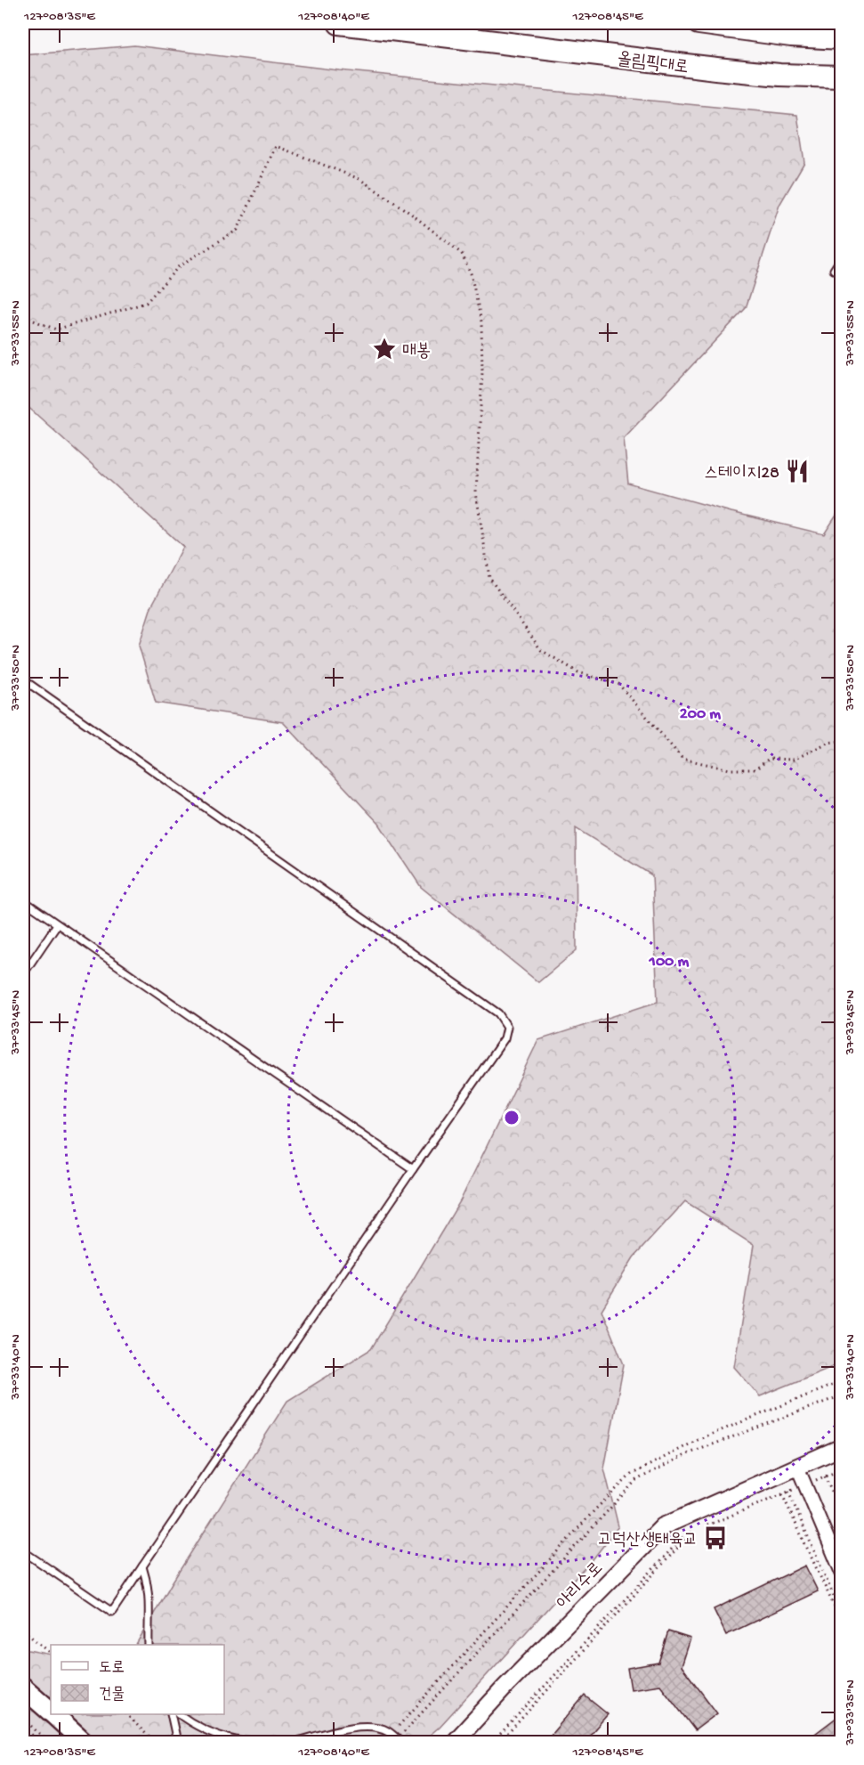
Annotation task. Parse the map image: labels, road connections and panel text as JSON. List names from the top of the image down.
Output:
{
  "streets": {
    "highway": ["올림픽대로"],
    "main road": ["아리수로"]
  },
  "places": {
    "place": ["매봉"],
    "restaurant": ["스테이지28"],
    "bus stop": ["고덕산생태육교"]
  },
  "legend": ["도로", "건물"],
  "coordinates": [
    "127°08'35\"E",
    "127°08'40\"E",
    "127°08'45\"E",
    "37°33'55\"N",
    "37°33'50\"N",
    "37°33'45\"N",
    "37°33'40\"N",
    "37°33'35\"N"
  ],
  "rings": ["200 m", "100 m"]
}
